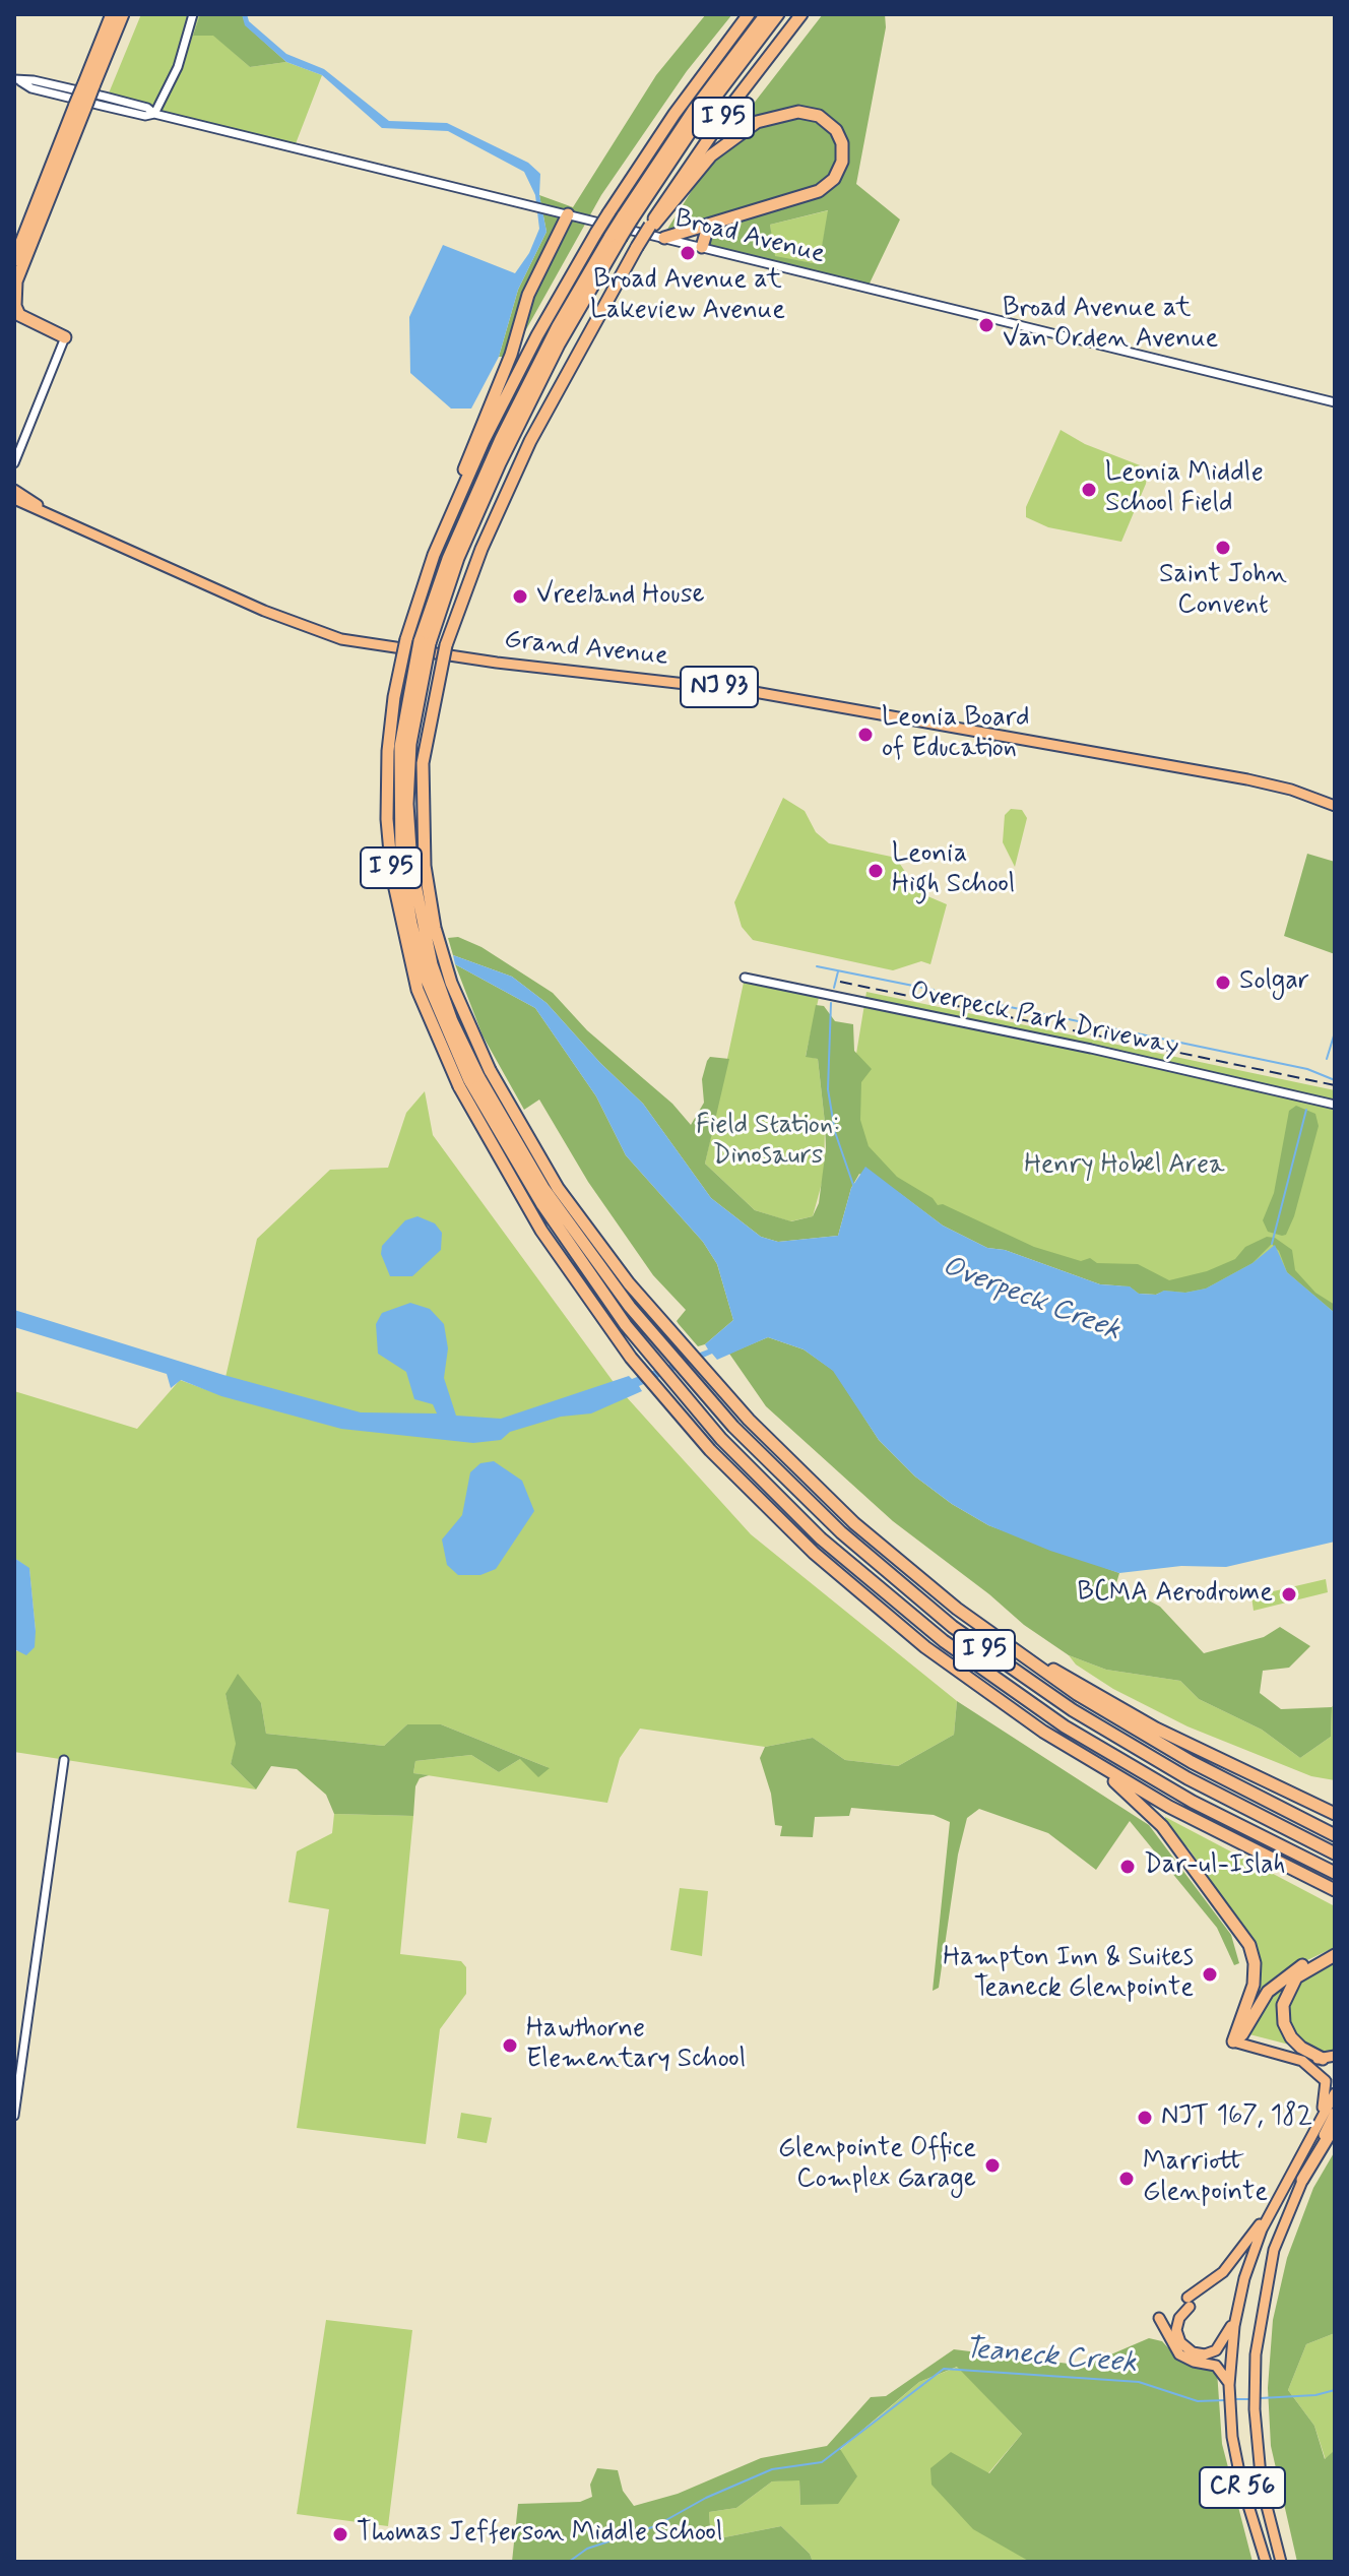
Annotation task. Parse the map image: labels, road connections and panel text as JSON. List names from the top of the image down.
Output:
{
  "streets": {
    "highway": ["I 95"],
    "main road": ["Grand Avenue", "NJ 93", "CR 56"],
    "street": ["Broad Avenue", "Overpeck Park Driveway"]
  },
  "water": ["Overpeck Creek", "Teaneck Creek"],
  "parks": ["Field Station: Dinosaurs", "Henry Hobel Area"],
  "places": [
    "Broad Avenue at Lakeview Avenue",
    "Broad Avenue at Van Orden Avenue",
    "Leonia Middle School Field",
    "Saint John Convent",
    "Vreeland House",
    "Leonia Board of Education",
    "Leonia High School",
    "Solgar",
    "BCMA Aerodrome",
    "Dar-ul-Islah",
    "Hampton Inn & Suites Teaneck Glenpointe",
    "Hawthorne Elementary School",
    "NJT 167, 182",
    "Glenpointe Office Complex Garage",
    "Marriott Glenpointe",
    "Thomas Jefferson Middle School"
  ]
}
